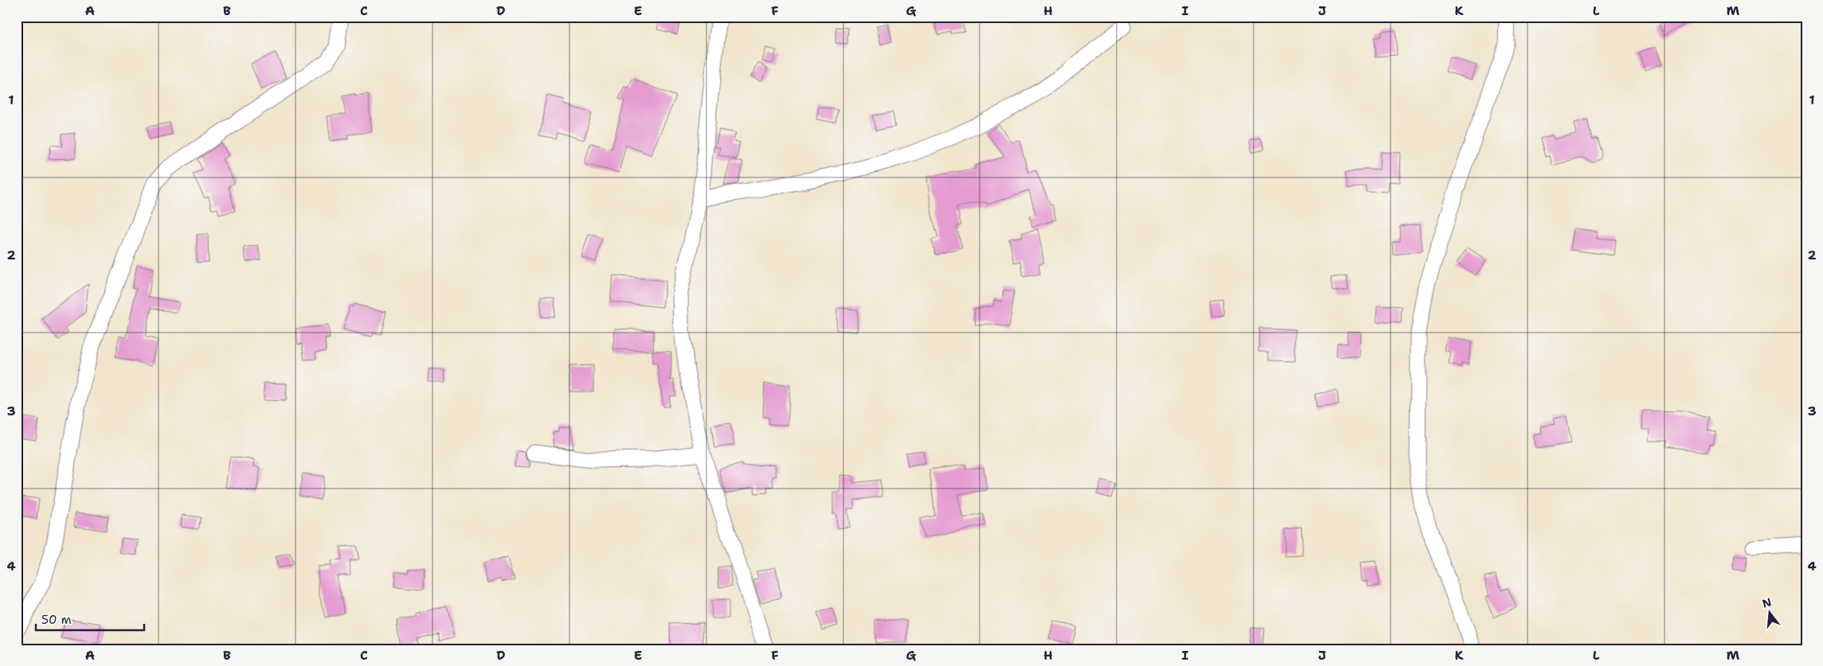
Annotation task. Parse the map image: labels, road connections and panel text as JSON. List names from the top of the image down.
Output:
{
  "scale_bar": "50 m",
  "north": "top",
  "grid": {
    "columns": [
      "A",
      "B",
      "C",
      "D",
      "E",
      "F",
      "G",
      "H",
      "I",
      "J",
      "K",
      "L",
      "M"
    ],
    "rows": [
      "1",
      "2",
      "3",
      "4"
    ]
  }
}
